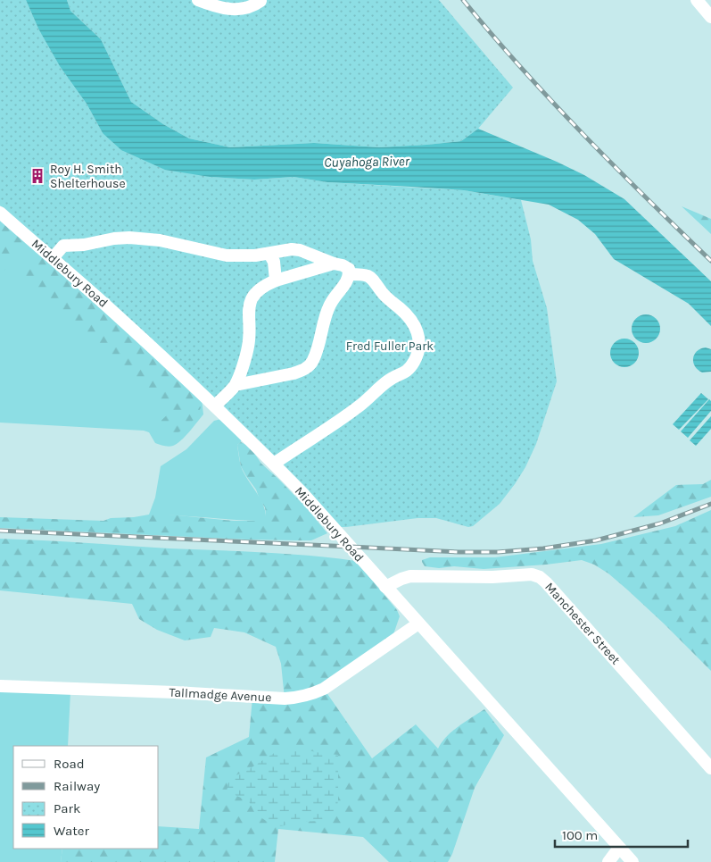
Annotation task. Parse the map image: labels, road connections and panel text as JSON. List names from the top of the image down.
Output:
{
  "streets": {
    "street": ["Middlebury Road", "Manchester Street", "Tallmadge Avenue"]
  },
  "crossings": [
    ["Middlebury Road", "Manchester Street"],
    ["Middlebury Road", "Tallmadge Avenue"]
  ],
  "water": ["Cuyahoga River"],
  "parks": ["Fred Fuller Park"],
  "places": {
    "building": ["Roy H. Smith Shelterhouse"]
  },
  "legend": [
    "Road",
    "Railway",
    "Park",
    "Water"
  ],
  "scale_bar": "100 m"
}
